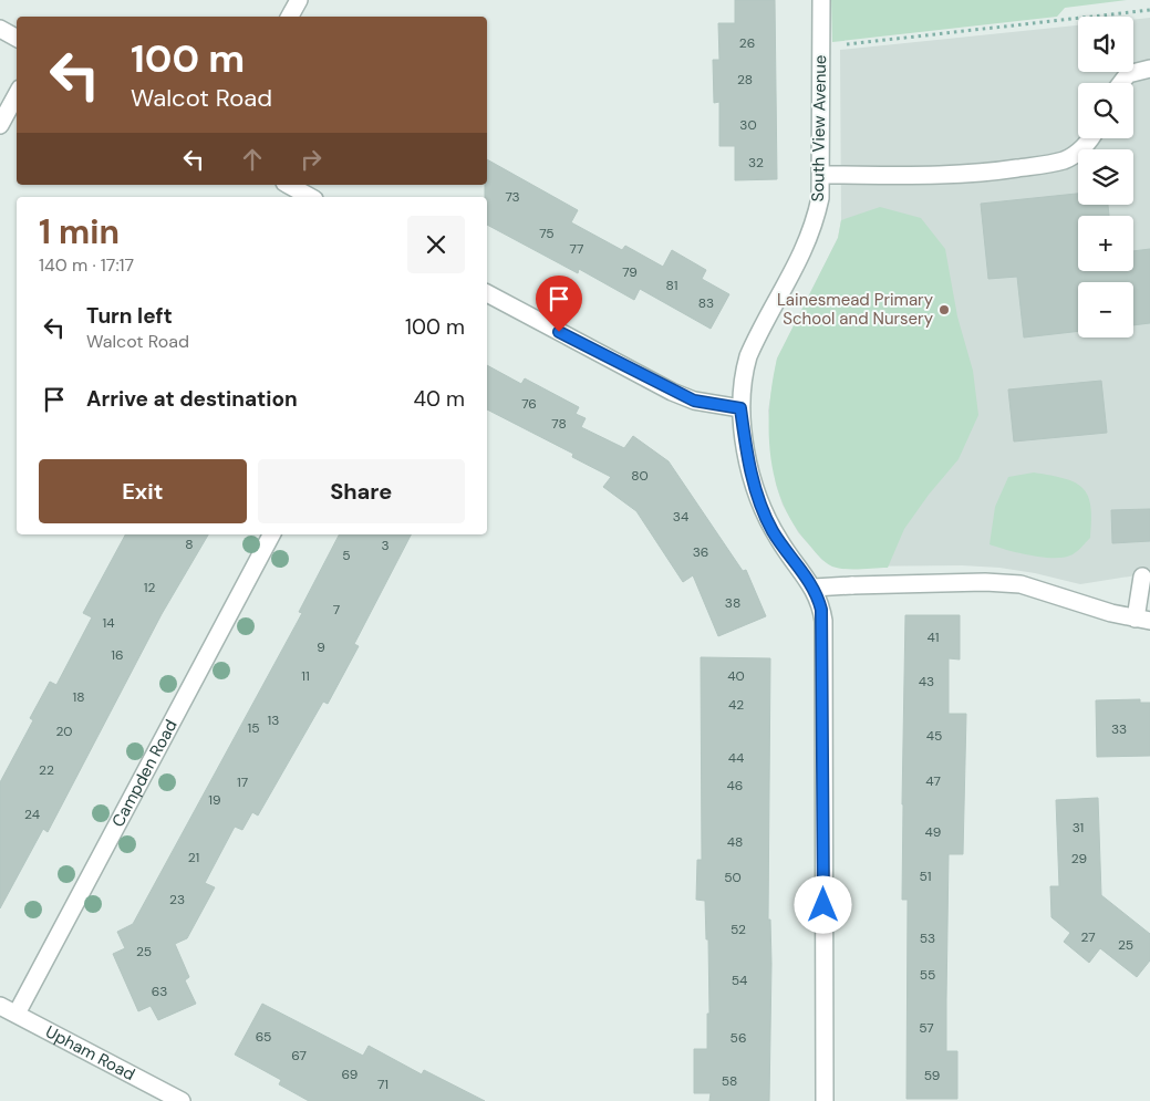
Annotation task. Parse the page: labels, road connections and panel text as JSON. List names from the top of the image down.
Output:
{
  "streets": {
    "street": ["South View Avenue", "Campden Road", "Upham Road"]
  },
  "crossings": [
    ["Campden Road", "Upham Road"]
  ],
  "places": ["Lainesmead Primary School and Nursery"],
  "house_numbers": [
    "26",
    "28",
    "30",
    "32",
    "73",
    "75",
    "77",
    "79",
    "81",
    "83",
    "76",
    "78",
    "80",
    "34",
    "8",
    "3",
    "36",
    "5",
    "12",
    "38",
    "7",
    "14",
    "41",
    "9",
    "16",
    "11",
    "40",
    "43",
    "18",
    "42",
    "13",
    "15",
    "33",
    "20",
    "45",
    "44",
    "22",
    "47",
    "17",
    "46",
    "19",
    "24",
    "31",
    "49",
    "48",
    "21",
    "29",
    "51",
    "50",
    "23",
    "52",
    "27",
    "53",
    "25",
    "25",
    "55",
    "54",
    "63",
    "57",
    "65",
    "56",
    "67",
    "69",
    "59",
    "58",
    "71"
  ],
  "page": {
    "map_buttons": ["+", "−"],
    "turn": ["100 m", "Walcot Road"],
    "heading": ["1 min", "140 m · 17:17"],
    "list": [
      {
        "name": "Turn left",
        "note": "Walcot Road",
        "value": "100 m"
      },
      {
        "name": "Arrive at destination",
        "value": "40 m"
      }
    ],
    "buttons": ["Exit", "Share"]
  }
}
